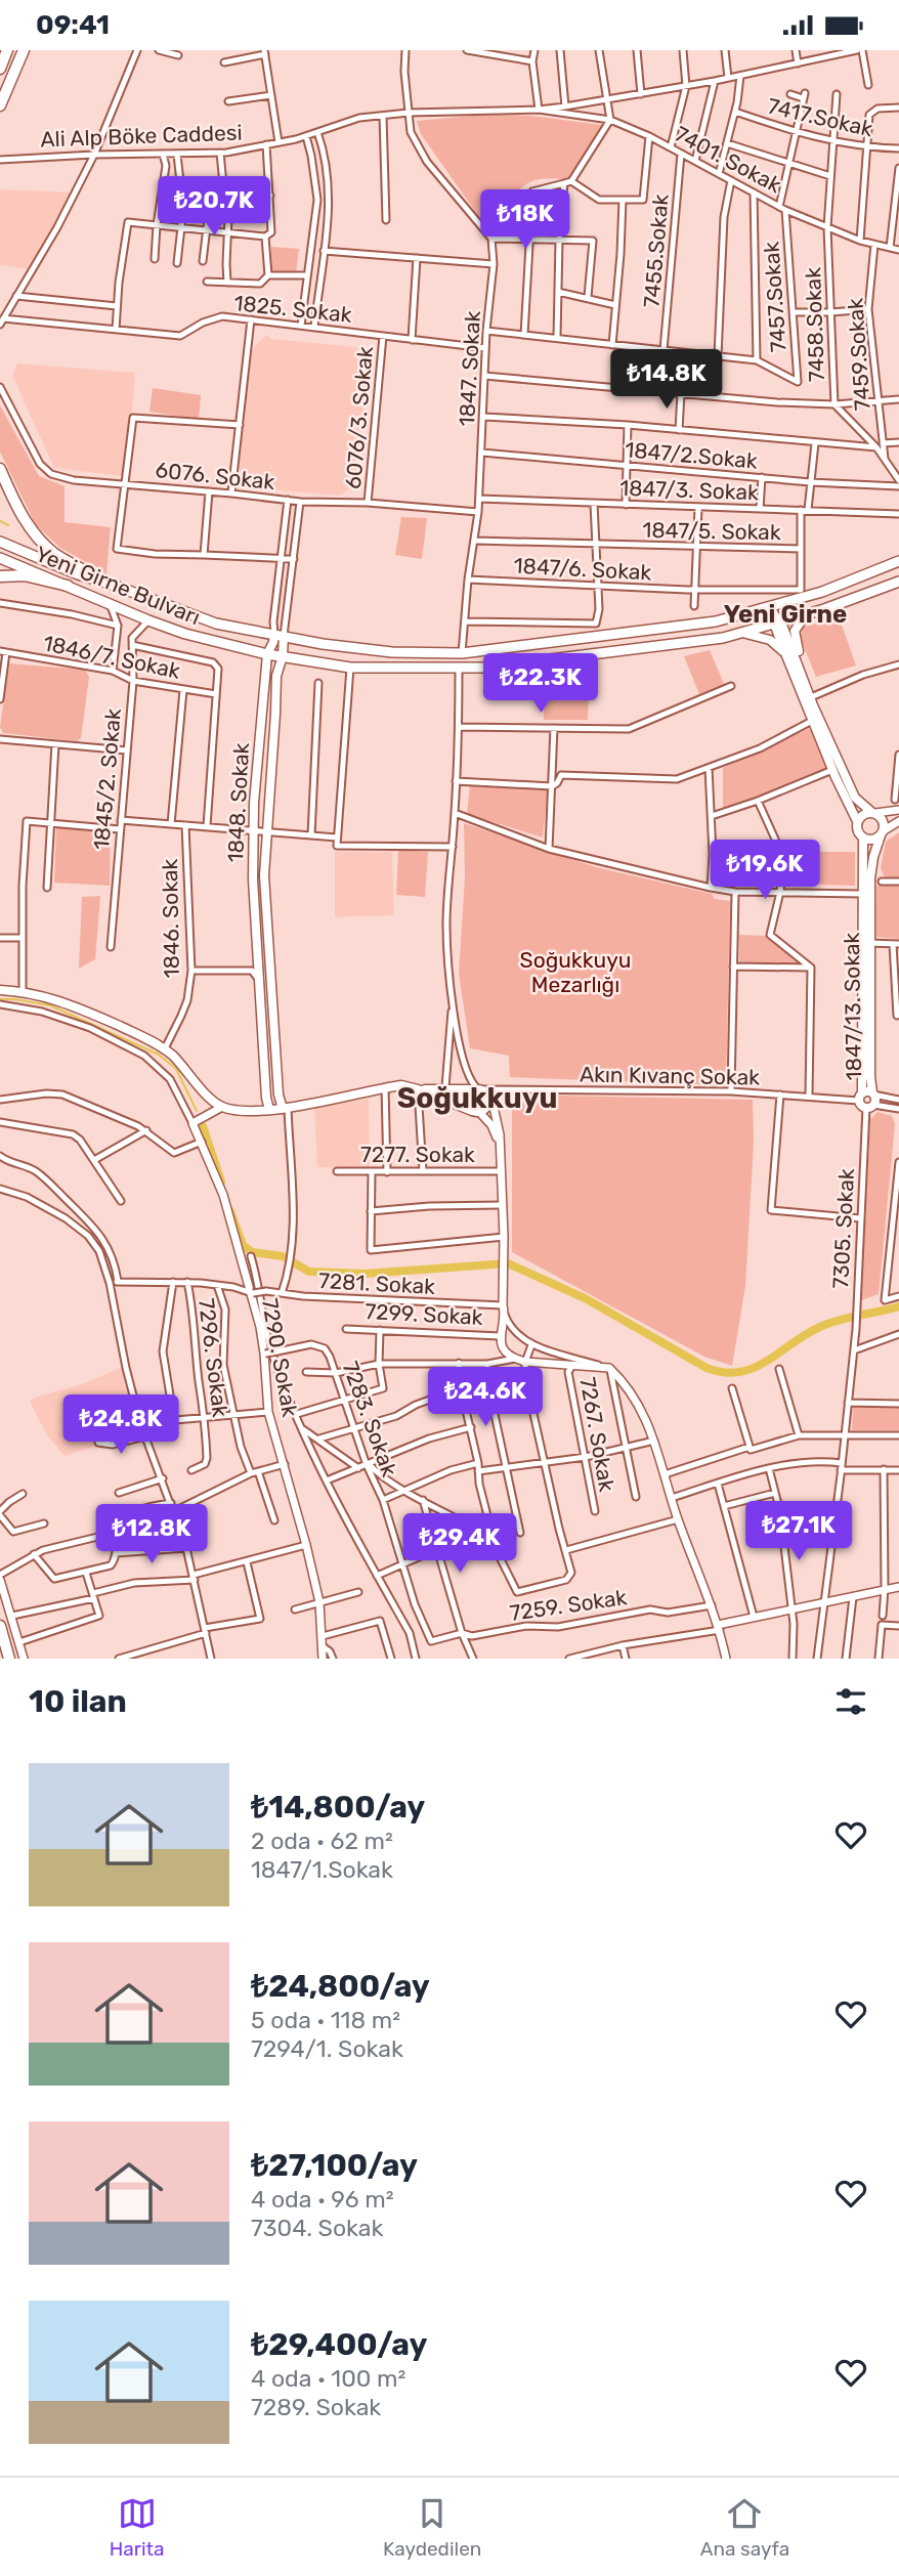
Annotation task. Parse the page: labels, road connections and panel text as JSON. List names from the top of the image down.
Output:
{
  "streets": {
    "main road": ["Yeni Girne Bulvarı", "1848. Sokak", "1847/13. Sokak"],
    "street": [
      "7417.Sokak",
      "Ali Alp Böke Caddesi",
      "7401. Sokak",
      "7455.Sokak",
      "7457.Sokak",
      "1825. Sokak",
      "7458.Sokak",
      "7459.Sokak",
      "1847. Sokak",
      "6076/3. Sokak",
      "1847/2.Sokak",
      "6076. Sokak",
      "1847/3. Sokak",
      "1847/5. Sokak",
      "1847/6. Sokak",
      "1846/7. Sokak",
      "1845/2. Sokak",
      "1846. Sokak",
      "Akın Kıvanç Sokak",
      "7277. Sokak",
      "7305. Sokak",
      "7281. Sokak",
      "7299. Sokak",
      "7296. Sokak",
      "7290. Sokak",
      "7283. Sokak",
      "7267. Sokak",
      "7259. Sokak"
    ]
  },
  "crossings": [
    ["7417.Sokak", "7457.Sokak"],
    ["7417.Sokak", "7458.Sokak"],
    ["Ali Alp Böke Caddesi", "7401. Sokak"],
    ["7401. Sokak", "7455.Sokak"],
    ["7401. Sokak", "7457.Sokak"],
    ["7401. Sokak", "7458.Sokak"],
    ["7401. Sokak", "7459.Sokak"],
    ["1825. Sokak", "1847. Sokak"],
    ["1825. Sokak", "6076/3. Sokak"],
    ["7458.Sokak", "7459.Sokak"],
    ["1847. Sokak", "1847/2.Sokak"],
    ["1847. Sokak", "6076. Sokak"],
    ["1847. Sokak", "1847/3. Sokak"],
    ["1847. Sokak", "1847/5. Sokak"],
    ["1847. Sokak", "1847/6. Sokak"],
    ["1847. Sokak", "Yeni Girne Bulvarı"],
    ["6076/3. Sokak", "6076. Sokak"],
    ["6076. Sokak", "1848. Sokak"],
    ["1847/5. Sokak", "1847/6. Sokak"],
    ["Yeni Girne Bulvarı", "1848. Sokak"],
    ["1846/7. Sokak", "1845/2. Sokak"],
    ["1847/13. Sokak", "Akın Kıvanç Sokak"],
    ["1847/13. Sokak", "7305. Sokak"],
    ["7281. Sokak", "7290. Sokak"],
    ["7290. Sokak", "7283. Sokak"],
    ["7283. Sokak", "7259. Sokak"]
  ],
  "districts": ["Yeni Girne", "Soğukkuyu"],
  "parks": ["Soğukkuyu Mezarlığı"],
  "page": {
    "status": "09:41",
    "price": [
      "₺20.7K",
      "₺18K",
      "₺14.8K",
      "₺22.3K",
      "₺19.6K",
      "₺24.6K",
      "₺24.8K",
      "₺27.1K",
      "₺12.8K",
      "₺29.4K"
    ],
    "heading": "10 ilan",
    "list": [
      {
        "name": "₺14,800/ay",
        "note": "2 oda · 62 m² · 1847/1.Sokak"
      },
      {
        "name": "₺24,800/ay",
        "note": "5 oda · 118 m² · 7294/1. Sokak"
      },
      {
        "name": "₺27,100/ay",
        "note": "4 oda · 96 m² · 7304. Sokak"
      },
      {
        "name": "₺29,400/ay",
        "note": "4 oda · 100 m² · 7289. Sokak"
      }
    ],
    "tabs": ["Harita", "Kaydedilen", "Ana sayfa"]
  }
}
